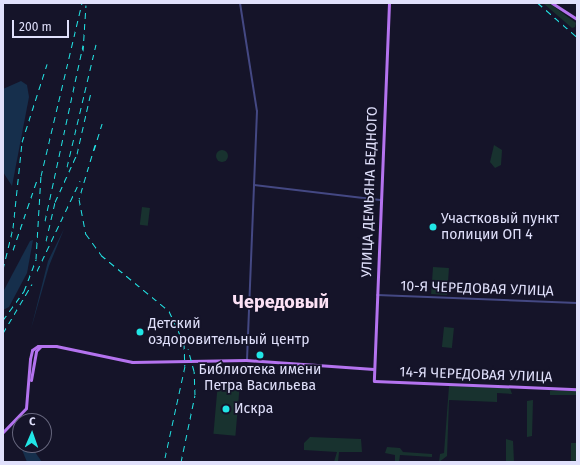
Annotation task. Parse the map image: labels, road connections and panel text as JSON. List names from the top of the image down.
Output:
{
  "streets": {
    "main road": ["УЛИЦА ДЕМЬЯНА БЕДНОГО", "14-Я ЧЕРЕДОВАЯ УЛИЦА"],
    "street": ["10-Я ЧЕРЕДОВАЯ УЛИЦА"]
  },
  "crossings": [
    ["УЛИЦА ДЕМЬЯНА БЕДНОГО", "10-Я ЧЕРЕДОВАЯ УЛИЦА"],
    ["УЛИЦА ДЕМЬЯНА БЕДНОГО", "14-Я ЧЕРЕДОВАЯ УЛИЦА"]
  ],
  "districts": ["Чередовый"],
  "places": [
    "Участковый пункт полиции ОП 4",
    "Детский оздоровительный центр",
    "Библиотека имени Петра Васильева",
    "Искра"
  ],
  "scale_bar": "200 m",
  "north": "top"
}
